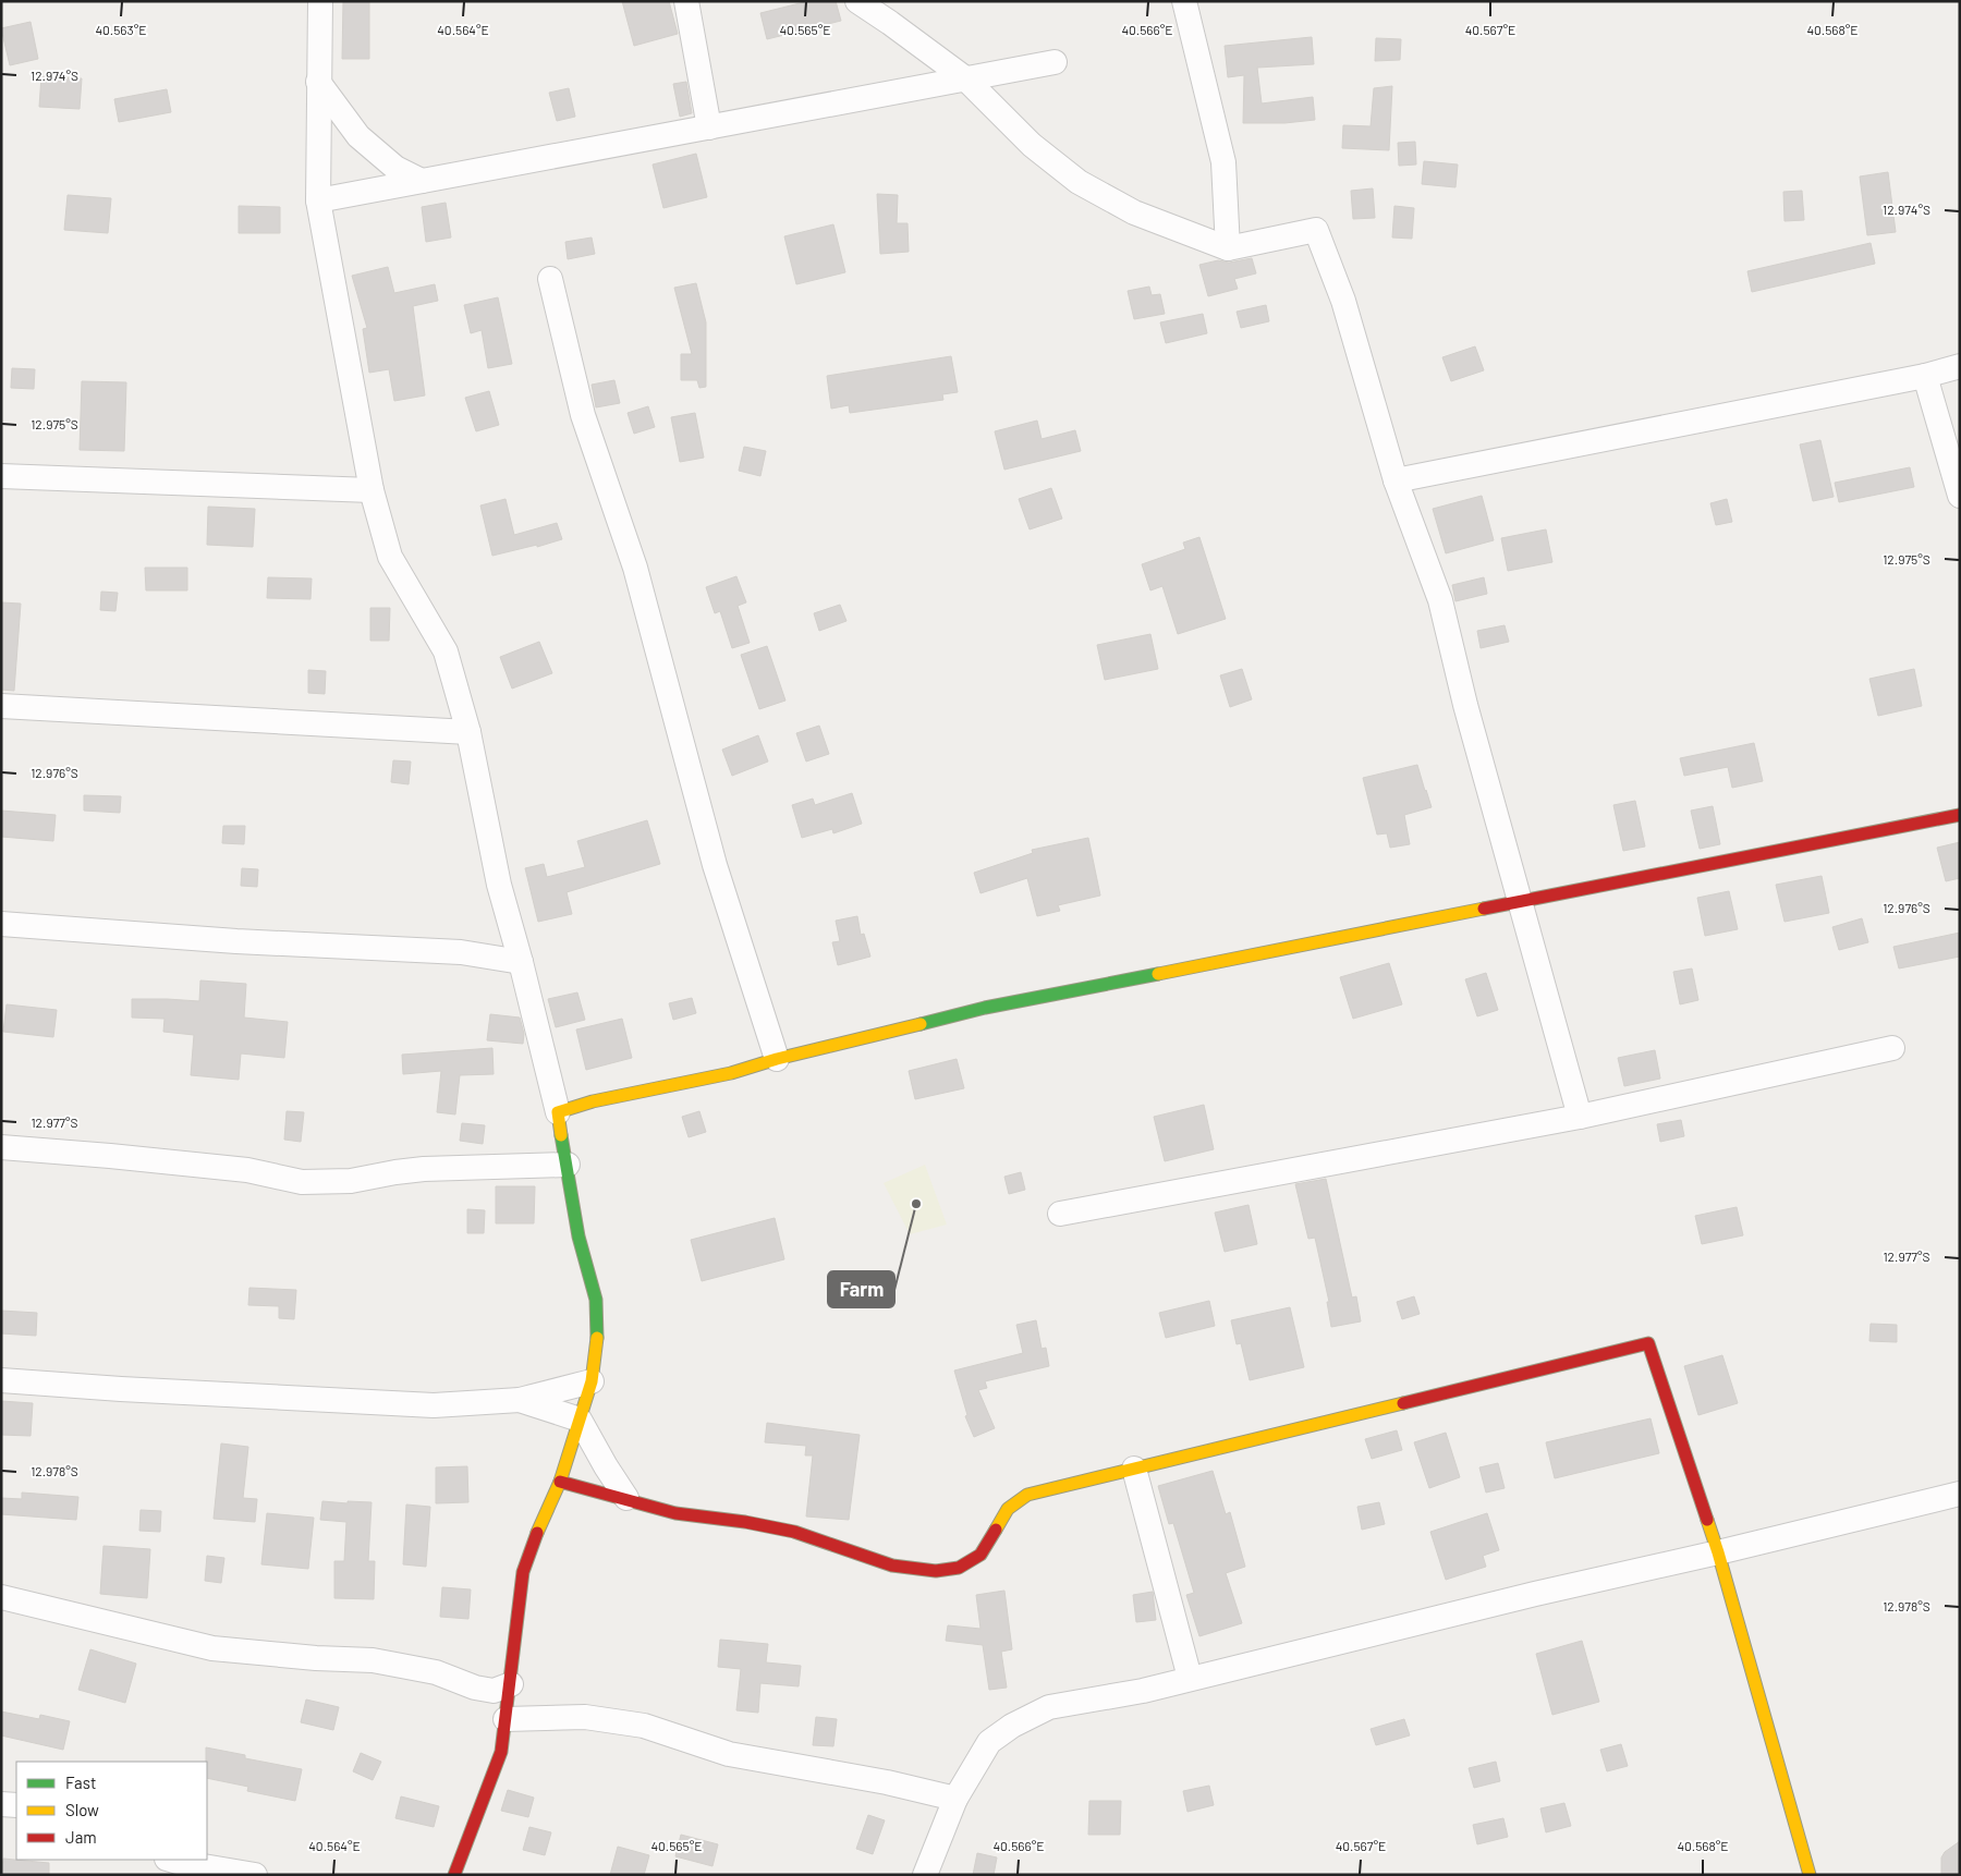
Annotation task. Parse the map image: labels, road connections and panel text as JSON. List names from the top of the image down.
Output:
{
  "places": ["Farm"],
  "legend": ["Fast", "Slow", "Jam"],
  "coordinates": [
    "40.563°E",
    "40.564°E",
    "40.565°E",
    "40.566°E",
    "40.567°E",
    "40.568°E",
    "12.974°S",
    "12.975°S",
    "12.976°S",
    "12.977°S",
    "12.978°S"
  ]
}
